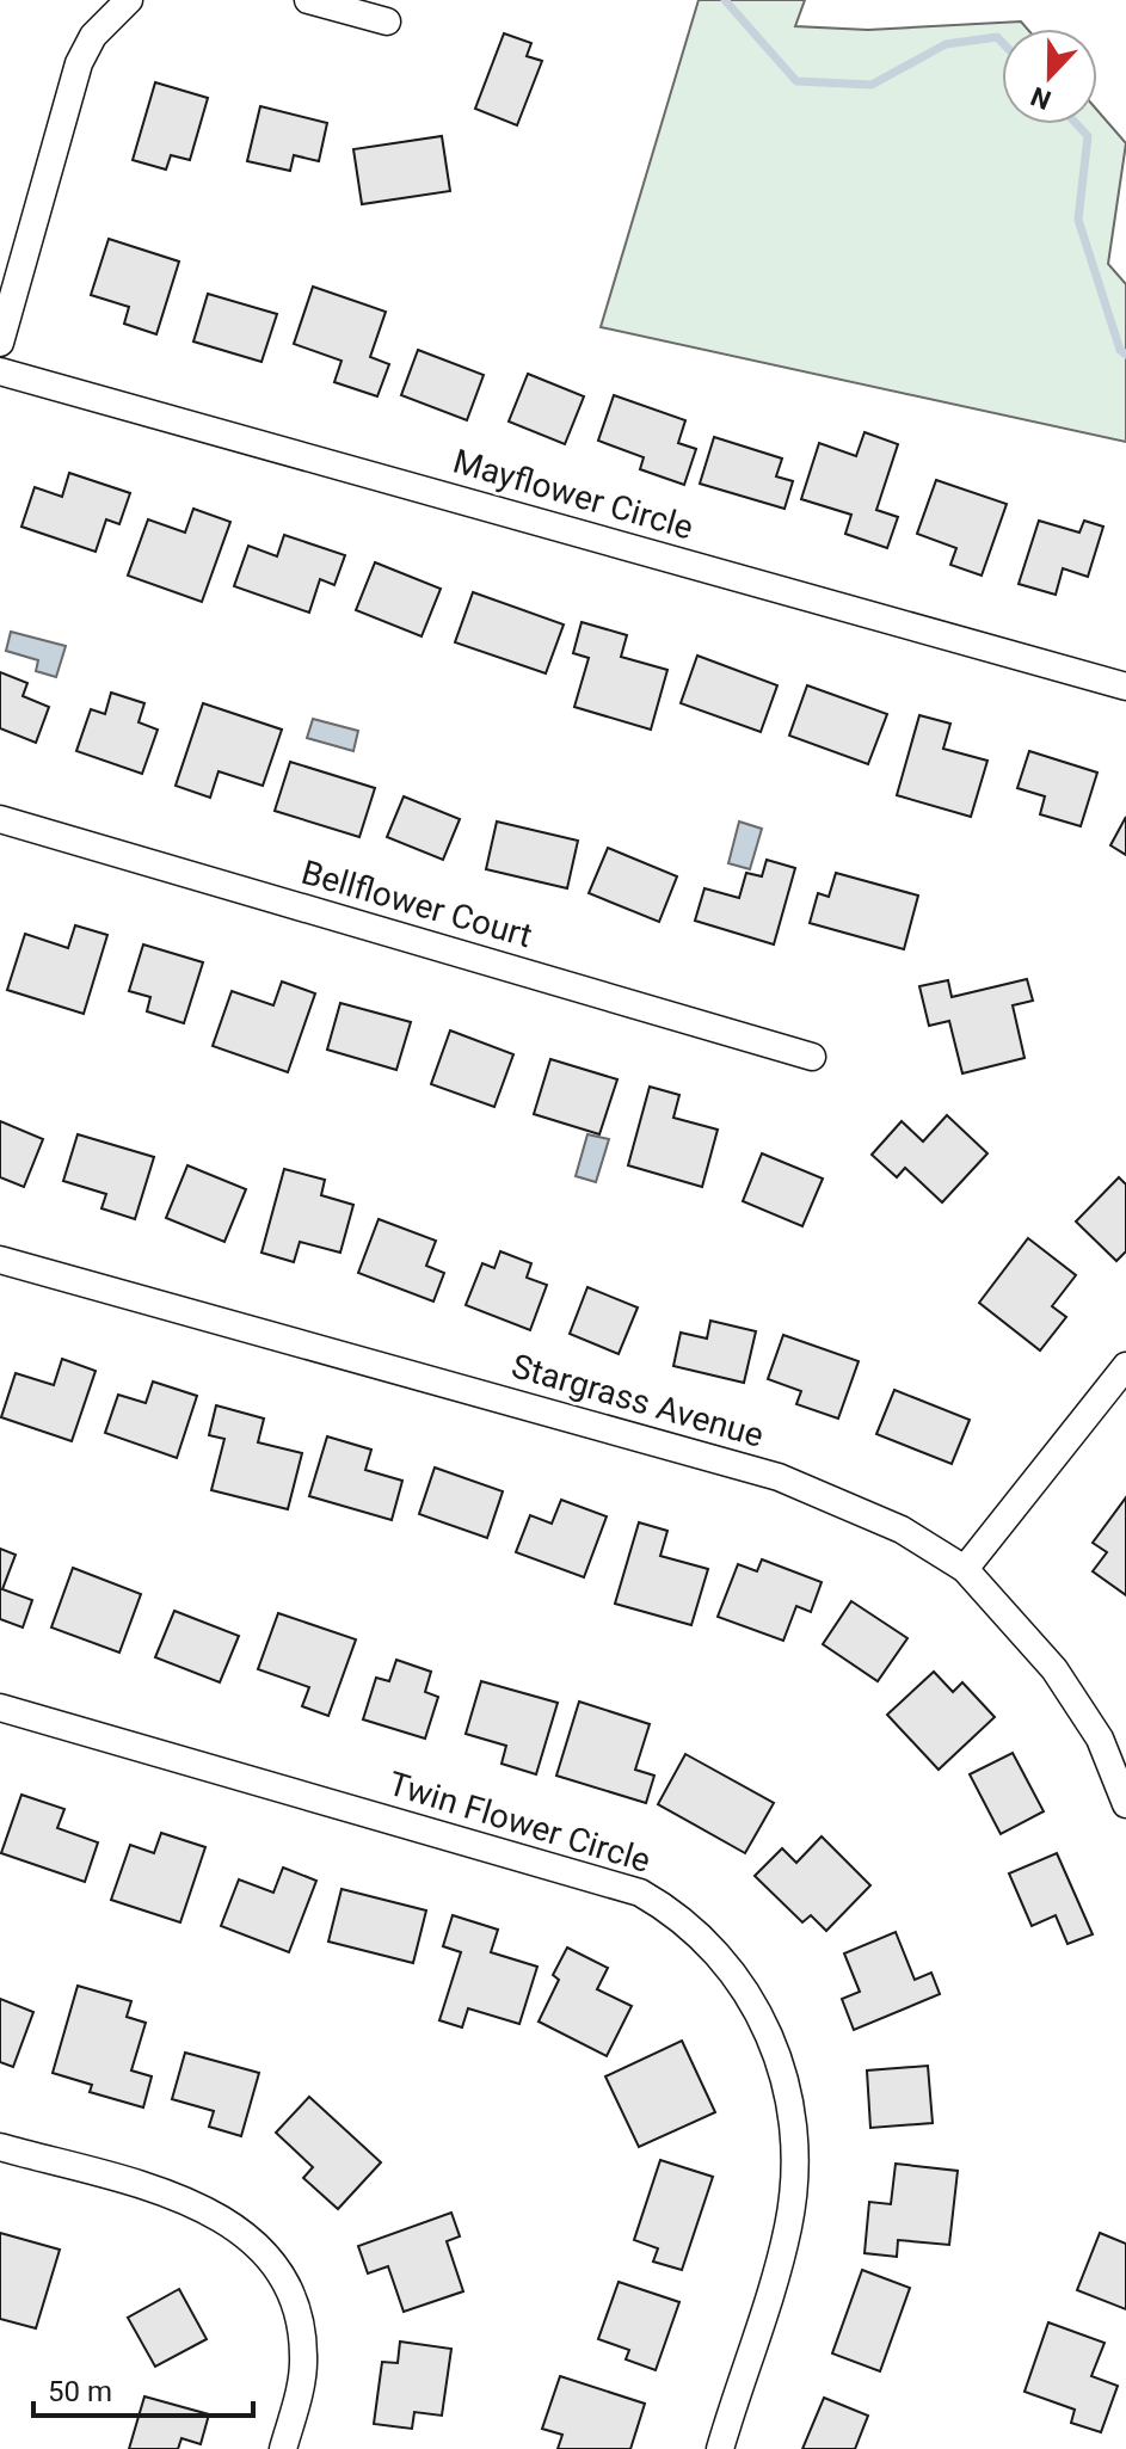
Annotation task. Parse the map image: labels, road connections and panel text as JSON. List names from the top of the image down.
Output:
{
  "streets": {
    "street": [
      "Mayflower Circle",
      "Bellflower Court",
      "Stargrass Avenue",
      "Twin Flower Circle"
    ]
  },
  "scale_bar": "50 m",
  "north": "bottom"
}
